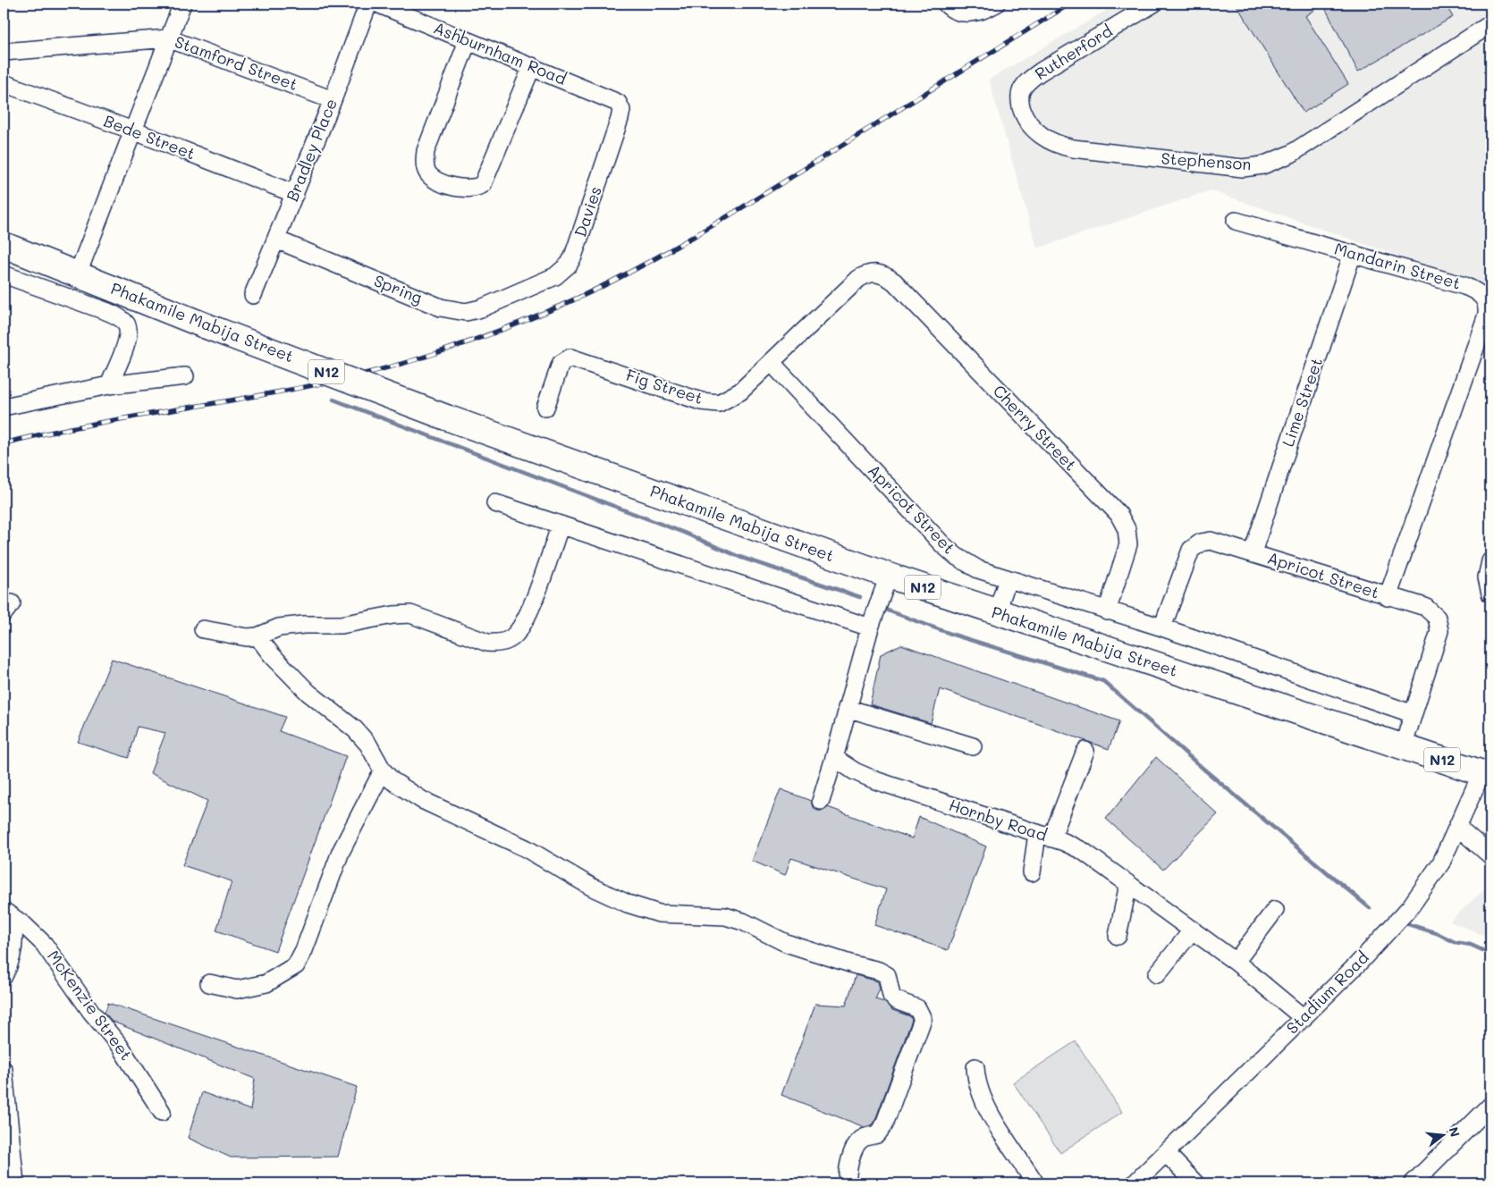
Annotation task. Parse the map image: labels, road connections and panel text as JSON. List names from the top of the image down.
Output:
{
  "streets": {
    "highway": ["Phakamile Mabija Street", "N12"],
    "street": [
      "Rutherford",
      "Ashburnham Road",
      "Stamford Street",
      "Bede Street",
      "Bradley Place",
      "Stephenson",
      "Davies",
      "Mandarin Street",
      "Spring",
      "Fig Street",
      "Lime Street",
      "Cherry Street",
      "Apricot Street",
      "Hornby Road",
      "Stadium Road",
      "McKenzie Street"
    ]
  },
  "crossings": [
    ["Rutherford", "Stephenson"],
    ["Ashburnham Road", "Davies"],
    ["Stamford Street", "Bradley Place"],
    ["Bede Street", "Bradley Place"],
    ["Bradley Place", "Spring"],
    ["Davies", "Spring"],
    ["Mandarin Street", "Lime Street"],
    ["Mandarin Street", "Apricot Street"],
    ["Phakamile Mabija Street", "Apricot Street"],
    ["Phakamile Mabija Street", "Stadium Road"],
    ["Fig Street", "Cherry Street"],
    ["Fig Street", "Apricot Street"],
    ["Lime Street", "Apricot Street"],
    ["Cherry Street", "Apricot Street"],
    ["Hornby Road", "Stadium Road"]
  ],
  "north": "right"
}
